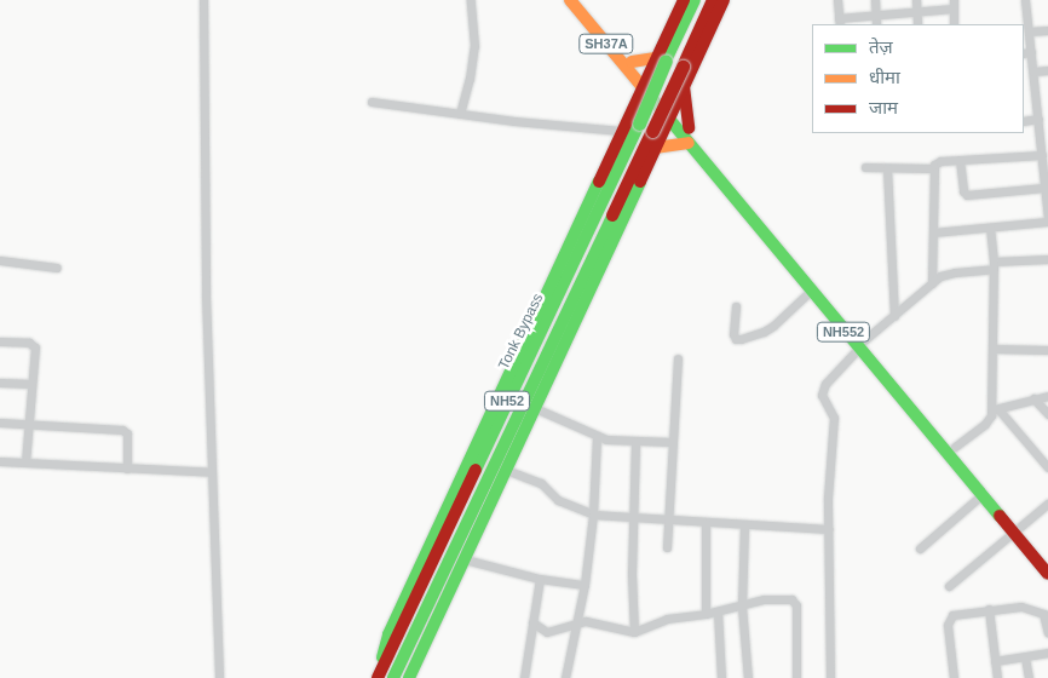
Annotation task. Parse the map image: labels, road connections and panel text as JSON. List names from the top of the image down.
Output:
{
  "streets": {
    "main road": [
      "SH37A",
      "Tonk Bypass",
      "NH552",
      "NH52"
    ]
  },
  "crossings": [
    ["SH37A", "NH552"],
    ["Tonk Bypass", "NH52"]
  ],
  "legend": ["तेज़", "धीमा", "जाम"]
}
